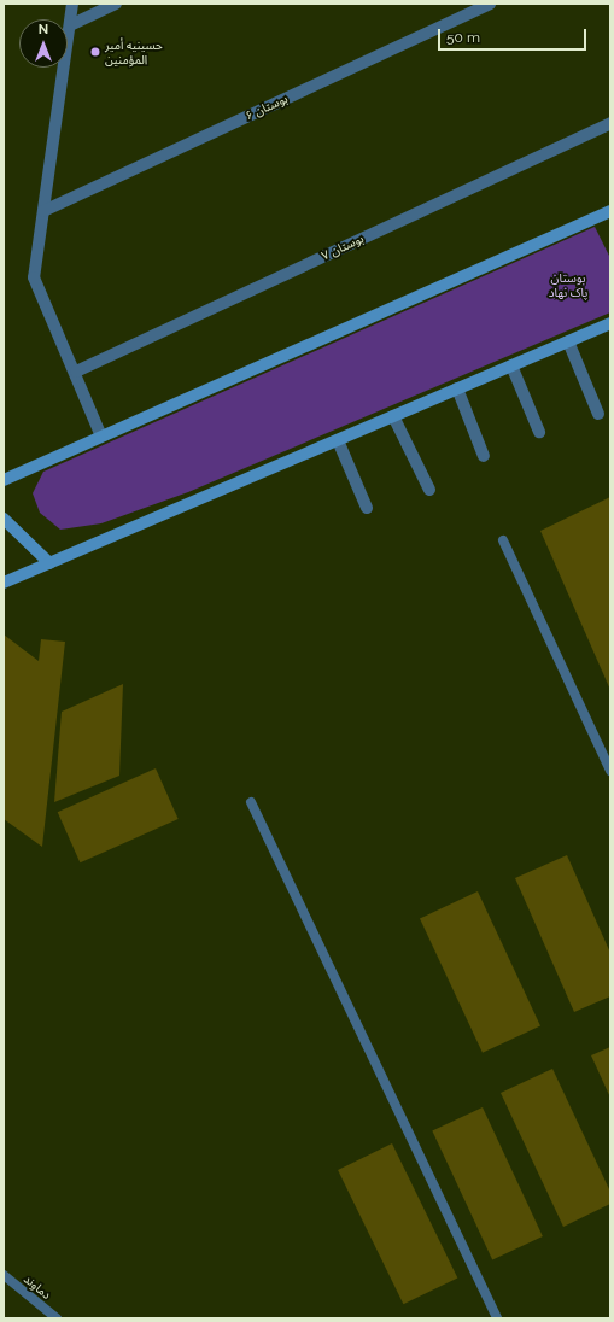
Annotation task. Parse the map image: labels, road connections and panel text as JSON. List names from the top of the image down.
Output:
{
  "streets": {
    "street": ["بوستان ۶", "بوستان ۷"],
    "lane": ["دماوند"]
  },
  "parks": ["بوستان پاک نهاد"],
  "places": ["حسینیه أمیر المؤمنین"],
  "scale_bar": "50 m",
  "north": "top"
}
